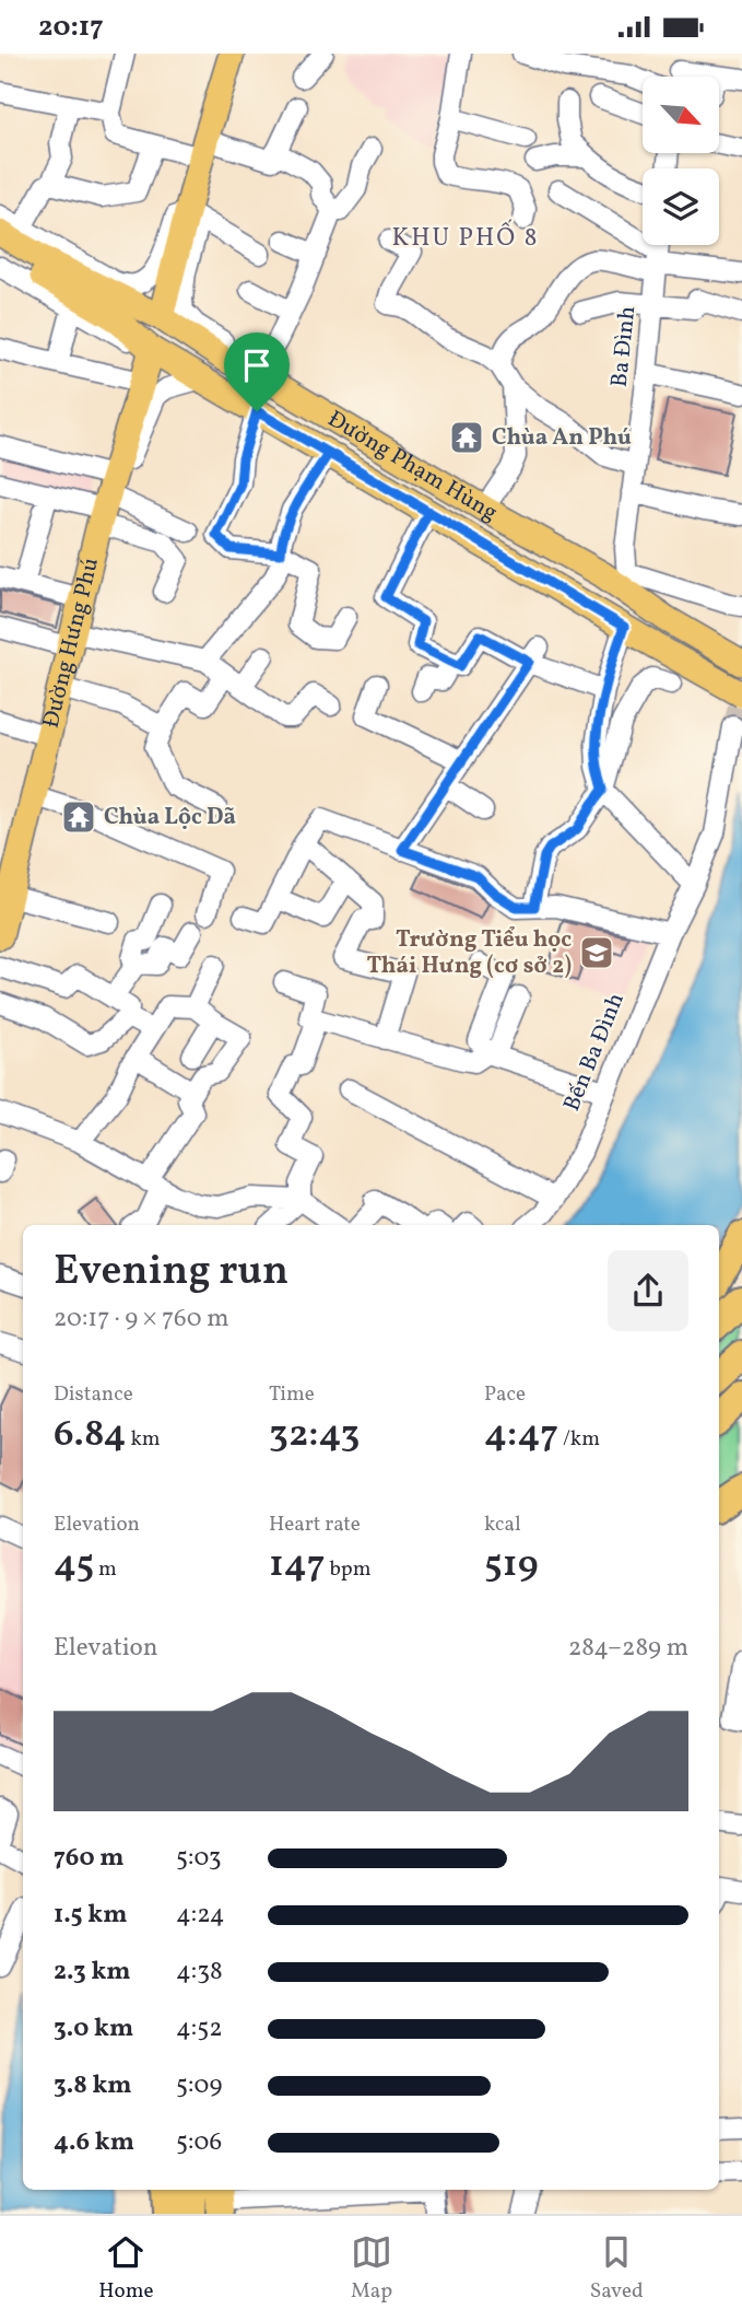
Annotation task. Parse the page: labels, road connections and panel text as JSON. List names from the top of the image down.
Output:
{
  "streets": {
    "main road": ["Đường Phạm Hùng", "Đường Hưng Phú"],
    "street": ["Ba Đình", "Bến Ba Đình"]
  },
  "crossings": [
    ["Ba Đình", "Đường Phạm Hùng"],
    ["Đường Phạm Hùng", "Đường Hưng Phú"]
  ],
  "districts": ["KHU PHỐ 8"],
  "places": {
    "temple": ["Chùa An Phú", "Chùa Lộc Dã"],
    "school or university": ["Trường Tiểu học Thái Hưng (cơ sở 2)"]
  },
  "north": "bottom right",
  "page": {
    "status": "20:17",
    "heading": ["Evening run", "20:17 · 9 × 760 m"],
    "stats": [
      ["Distance", "6.84 km"],
      ["Time", "32:43"],
      ["Pace", "4:47 /km"],
      ["Elevation", "45 m"],
      ["Heart rate", "147 bpm"],
      ["kcal", "519"]
    ],
    "chart": ["Elevation", "284–289 m"],
    "list": [
      {
        "name": "760 m",
        "note": "5:03"
      },
      {
        "name": "1.5 km",
        "note": "4:24"
      },
      {
        "name": "2.3 km",
        "note": "4:38"
      },
      {
        "name": "3.0 km",
        "note": "4:52"
      },
      {
        "name": "3.8 km",
        "note": "5:09"
      },
      {
        "name": "4.6 km",
        "note": "5:06"
      }
    ],
    "tabs": ["Home", "Map", "Saved"]
  }
}
